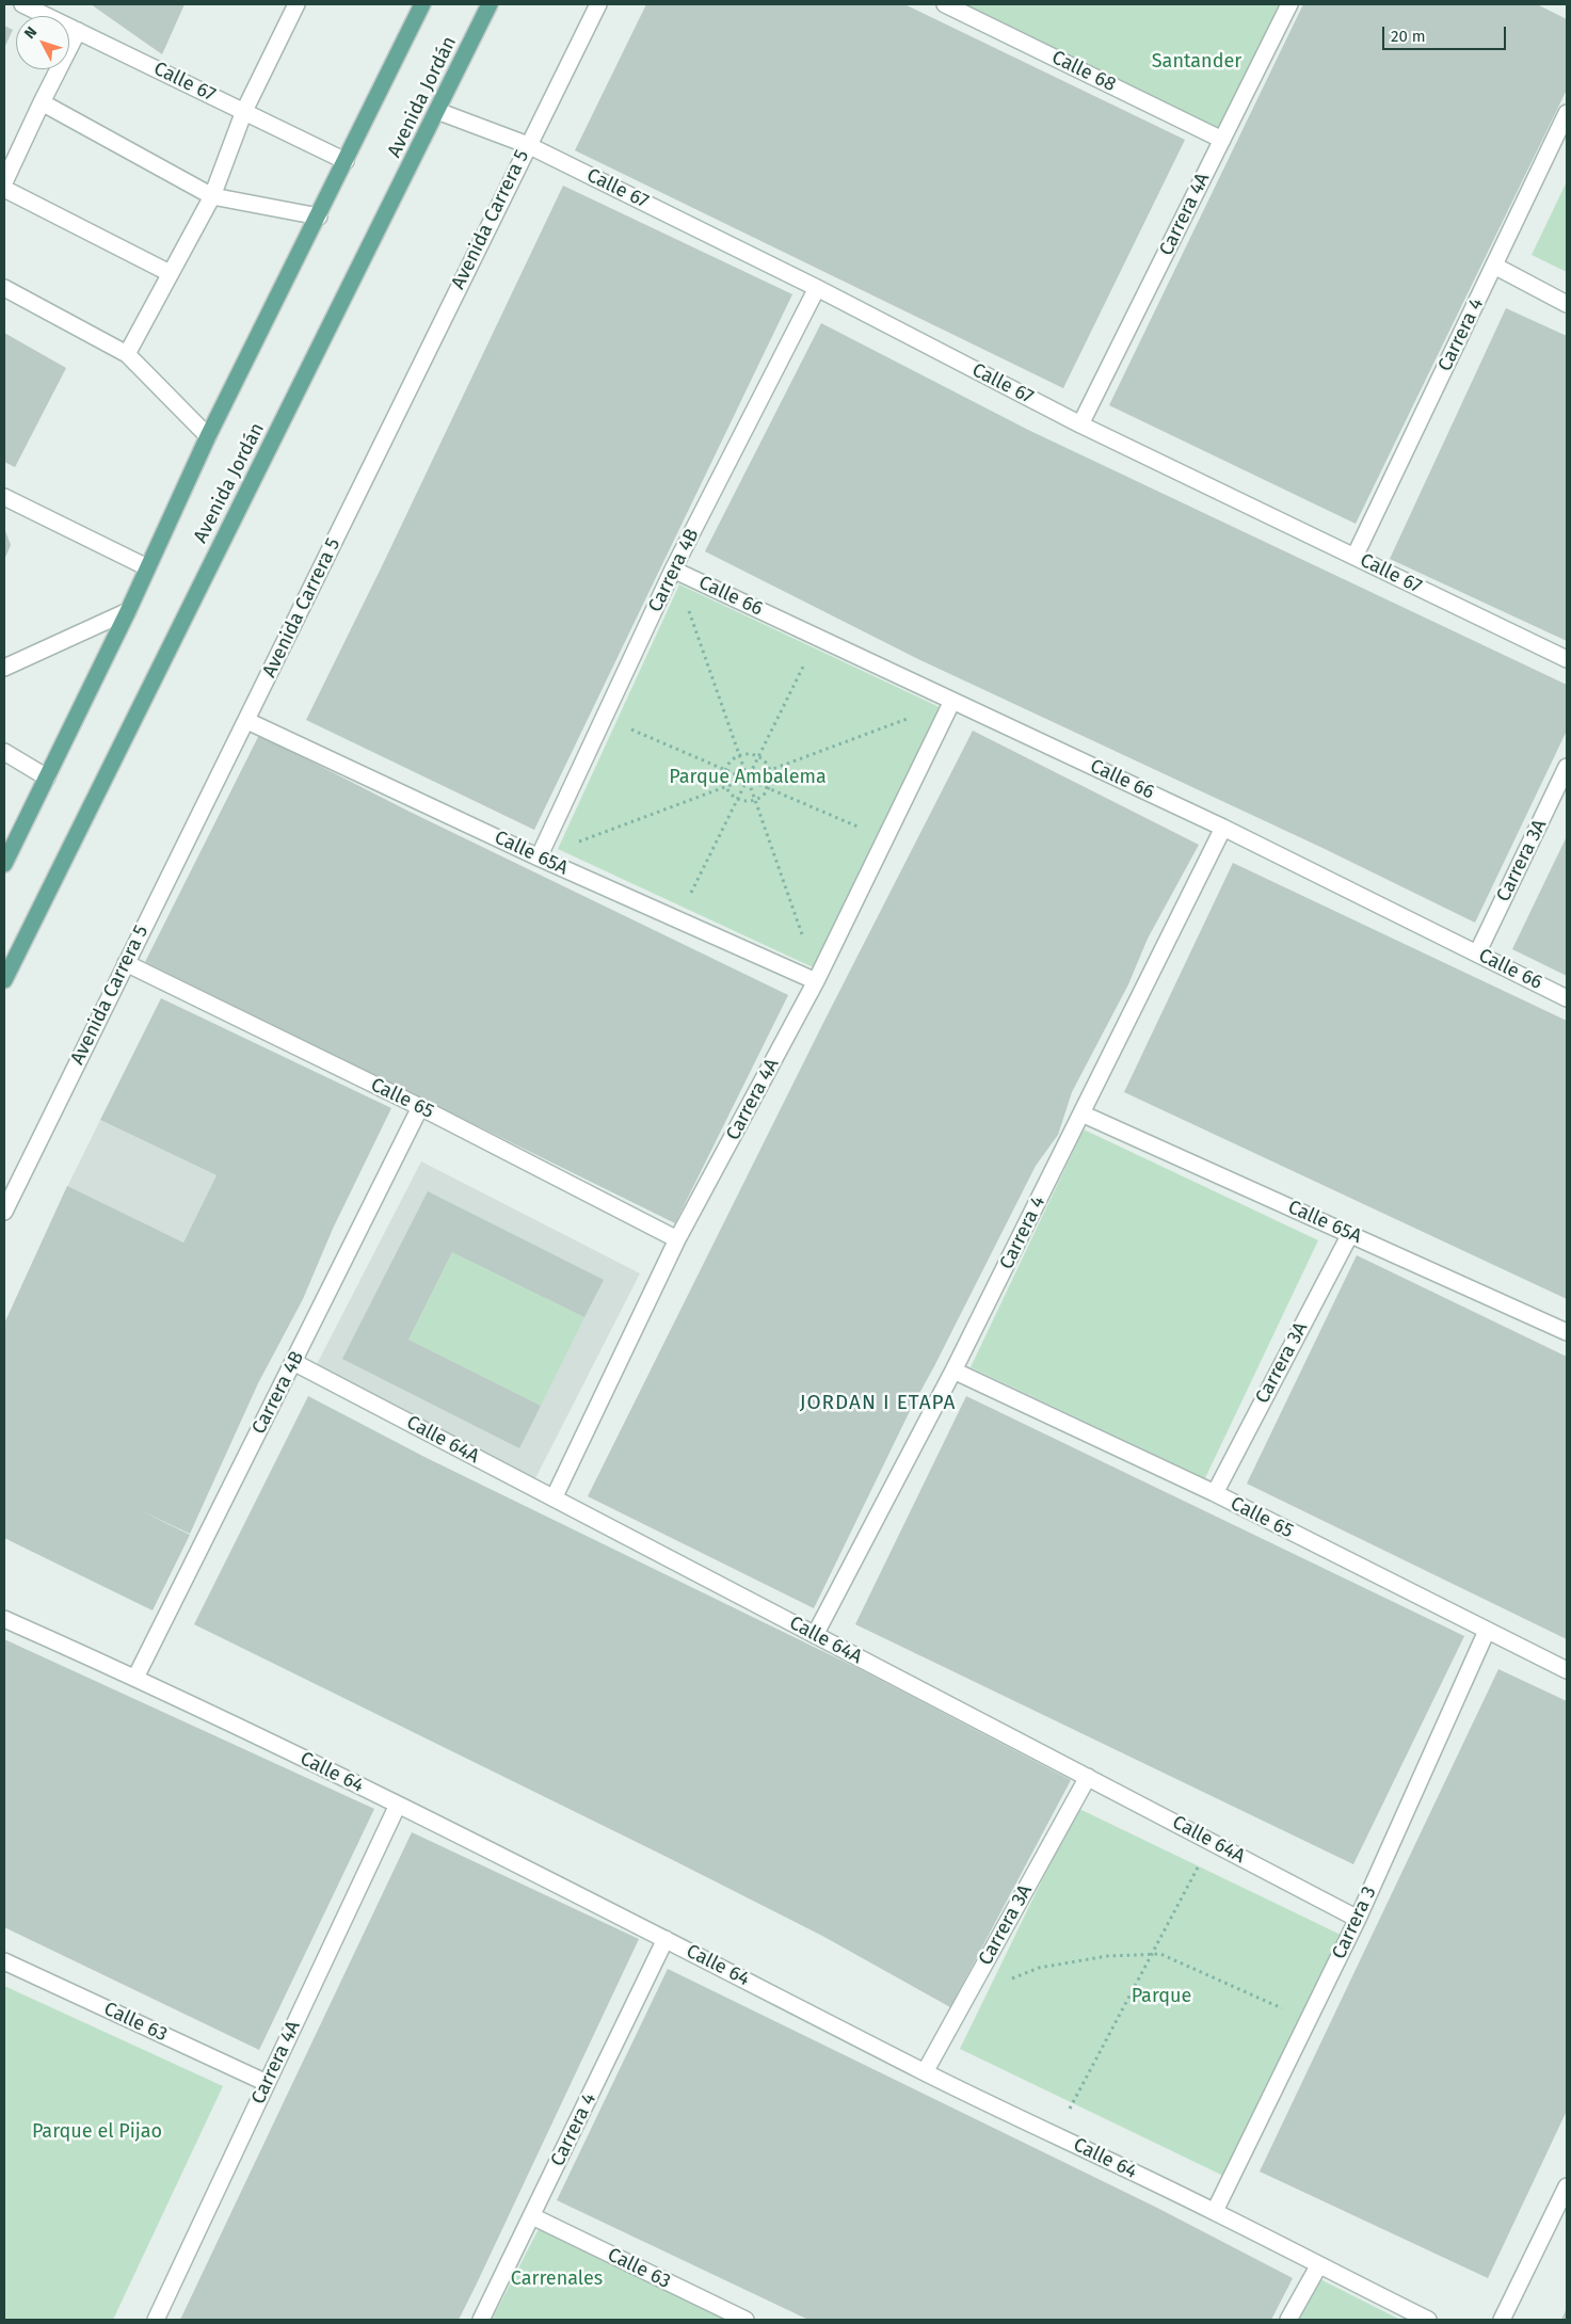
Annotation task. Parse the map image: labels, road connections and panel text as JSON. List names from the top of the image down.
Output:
{
  "streets": {
    "main road": ["Avenida Jordán"],
    "street": [
      "Calle 68",
      "Calle 67",
      "Carrera 4A",
      "Avenida Carrera 5",
      "Carrera 4",
      "Carrera 4B",
      "Calle 66",
      "Calle 65A",
      "Carrera 3A",
      "Calle 65",
      "Calle 64A",
      "Calle 64",
      "Carrera 3",
      "Calle 63"
    ]
  },
  "crossings": [
    ["Calle 68", "Carrera 4A"],
    ["Calle 67", "Avenida Jordán"],
    ["Calle 67", "Carrera 4A"],
    ["Calle 67", "Avenida Carrera 5"],
    ["Calle 67", "Carrera 4"],
    ["Calle 67", "Carrera 4B"],
    ["Carrera 4A", "Calle 66"],
    ["Carrera 4A", "Calle 65A"],
    ["Carrera 4A", "Calle 65"],
    ["Carrera 4A", "Calle 64A"],
    ["Carrera 4A", "Calle 64"],
    ["Carrera 4A", "Calle 63"],
    ["Avenida Carrera 5", "Calle 65A"],
    ["Avenida Carrera 5", "Calle 65"],
    ["Carrera 4", "Calle 66"],
    ["Carrera 4", "Calle 65A"],
    ["Carrera 4", "Calle 65"],
    ["Carrera 4", "Calle 64A"],
    ["Carrera 4", "Calle 64"],
    ["Carrera 4", "Calle 63"],
    ["Carrera 4B", "Calle 66"],
    ["Carrera 4B", "Calle 65A"],
    ["Carrera 4B", "Calle 65"],
    ["Carrera 4B", "Calle 64A"],
    ["Carrera 4B", "Calle 64"],
    ["Calle 66", "Carrera 3A"],
    ["Calle 65A", "Carrera 3A"],
    ["Carrera 3A", "Calle 65"],
    ["Carrera 3A", "Calle 64A"],
    ["Carrera 3A", "Calle 64"],
    ["Calle 65", "Carrera 3"],
    ["Calle 64A", "Carrera 3"],
    ["Calle 64", "Carrera 3"]
  ],
  "districts": ["JORDAN I ETAPA"],
  "parks": [
    "Santander",
    "Parque Ambalema",
    "Parque",
    "Parque el Pijao",
    "Carrenales"
  ],
  "scale_bar": "20 m",
  "north": "top left"
}
